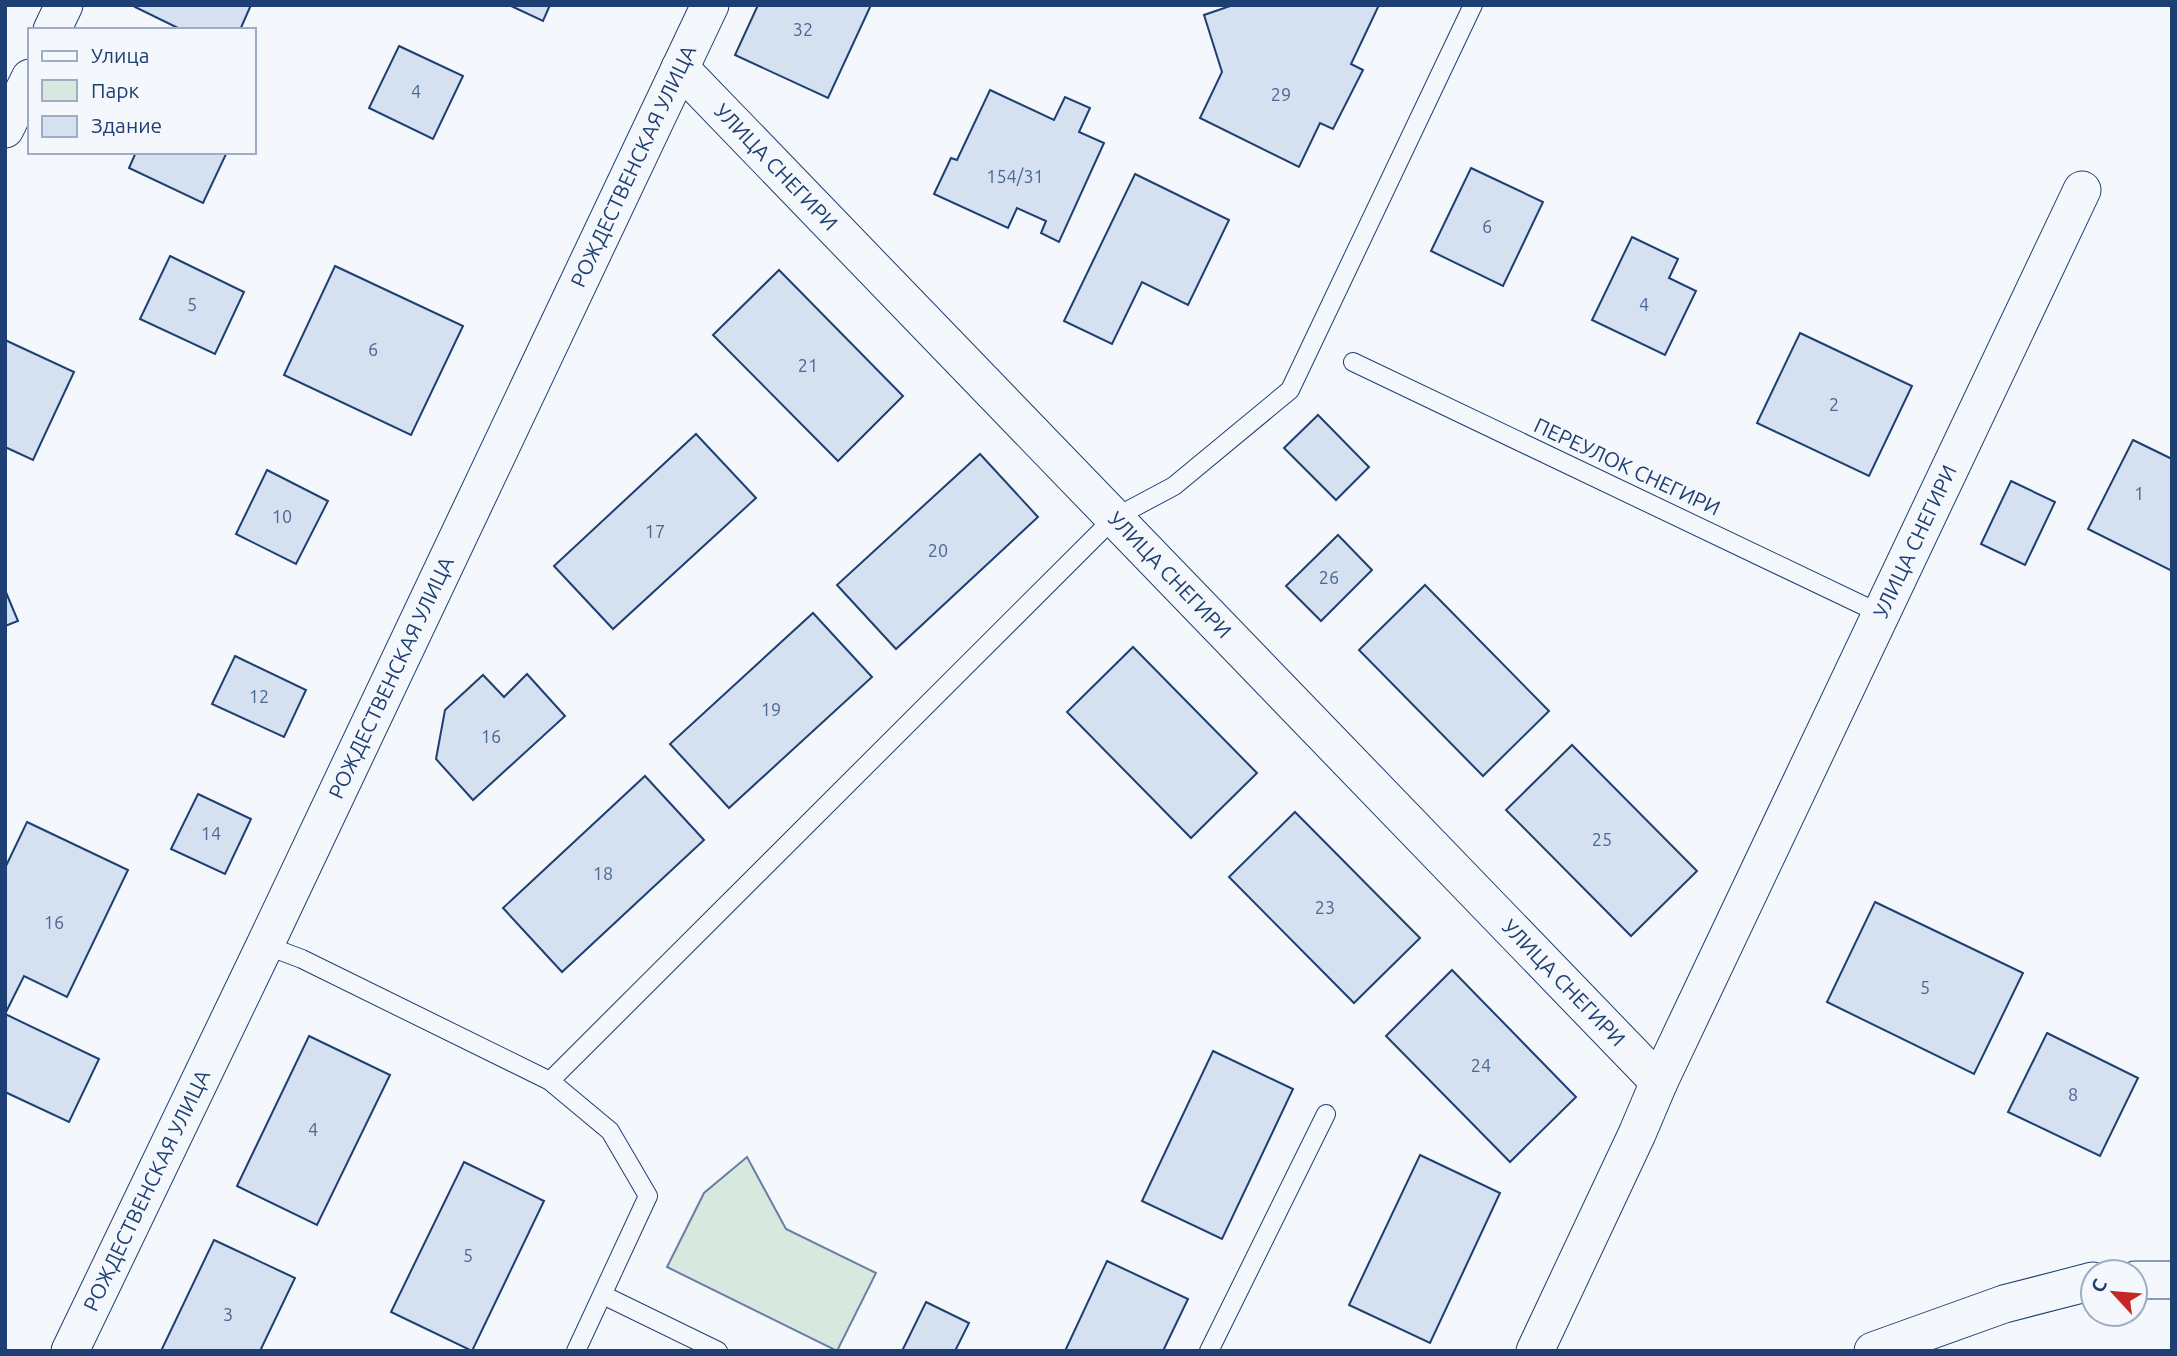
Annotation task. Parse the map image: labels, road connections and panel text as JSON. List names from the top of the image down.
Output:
{
  "streets": {
    "street": ["РОЖДЕСТВЕНСКАЯ УЛИЦА", "УЛИЦА СНЕГИРИ"],
    "lane": ["ПЕРЕУЛОК СНЕГИРИ"]
  },
  "crossings": [
    ["РОЖДЕСТВЕНСКАЯ УЛИЦА", "УЛИЦА СНЕГИРИ"],
    ["УЛИЦА СНЕГИРИ", "ПЕРЕУЛОК СНЕГИРИ"]
  ],
  "house_numbers": [
    "32",
    "4",
    "29",
    "154/31",
    "6",
    "5",
    "4",
    "6",
    "21",
    "2",
    "1",
    "10",
    "17",
    "20",
    "26",
    "12",
    "19",
    "16",
    "14",
    "25",
    "18",
    "23",
    "16",
    "5",
    "24",
    "8",
    "4",
    "5",
    "3"
  ],
  "legend": ["Улица", "Парк", "Здание"],
  "north": "top left"
}
